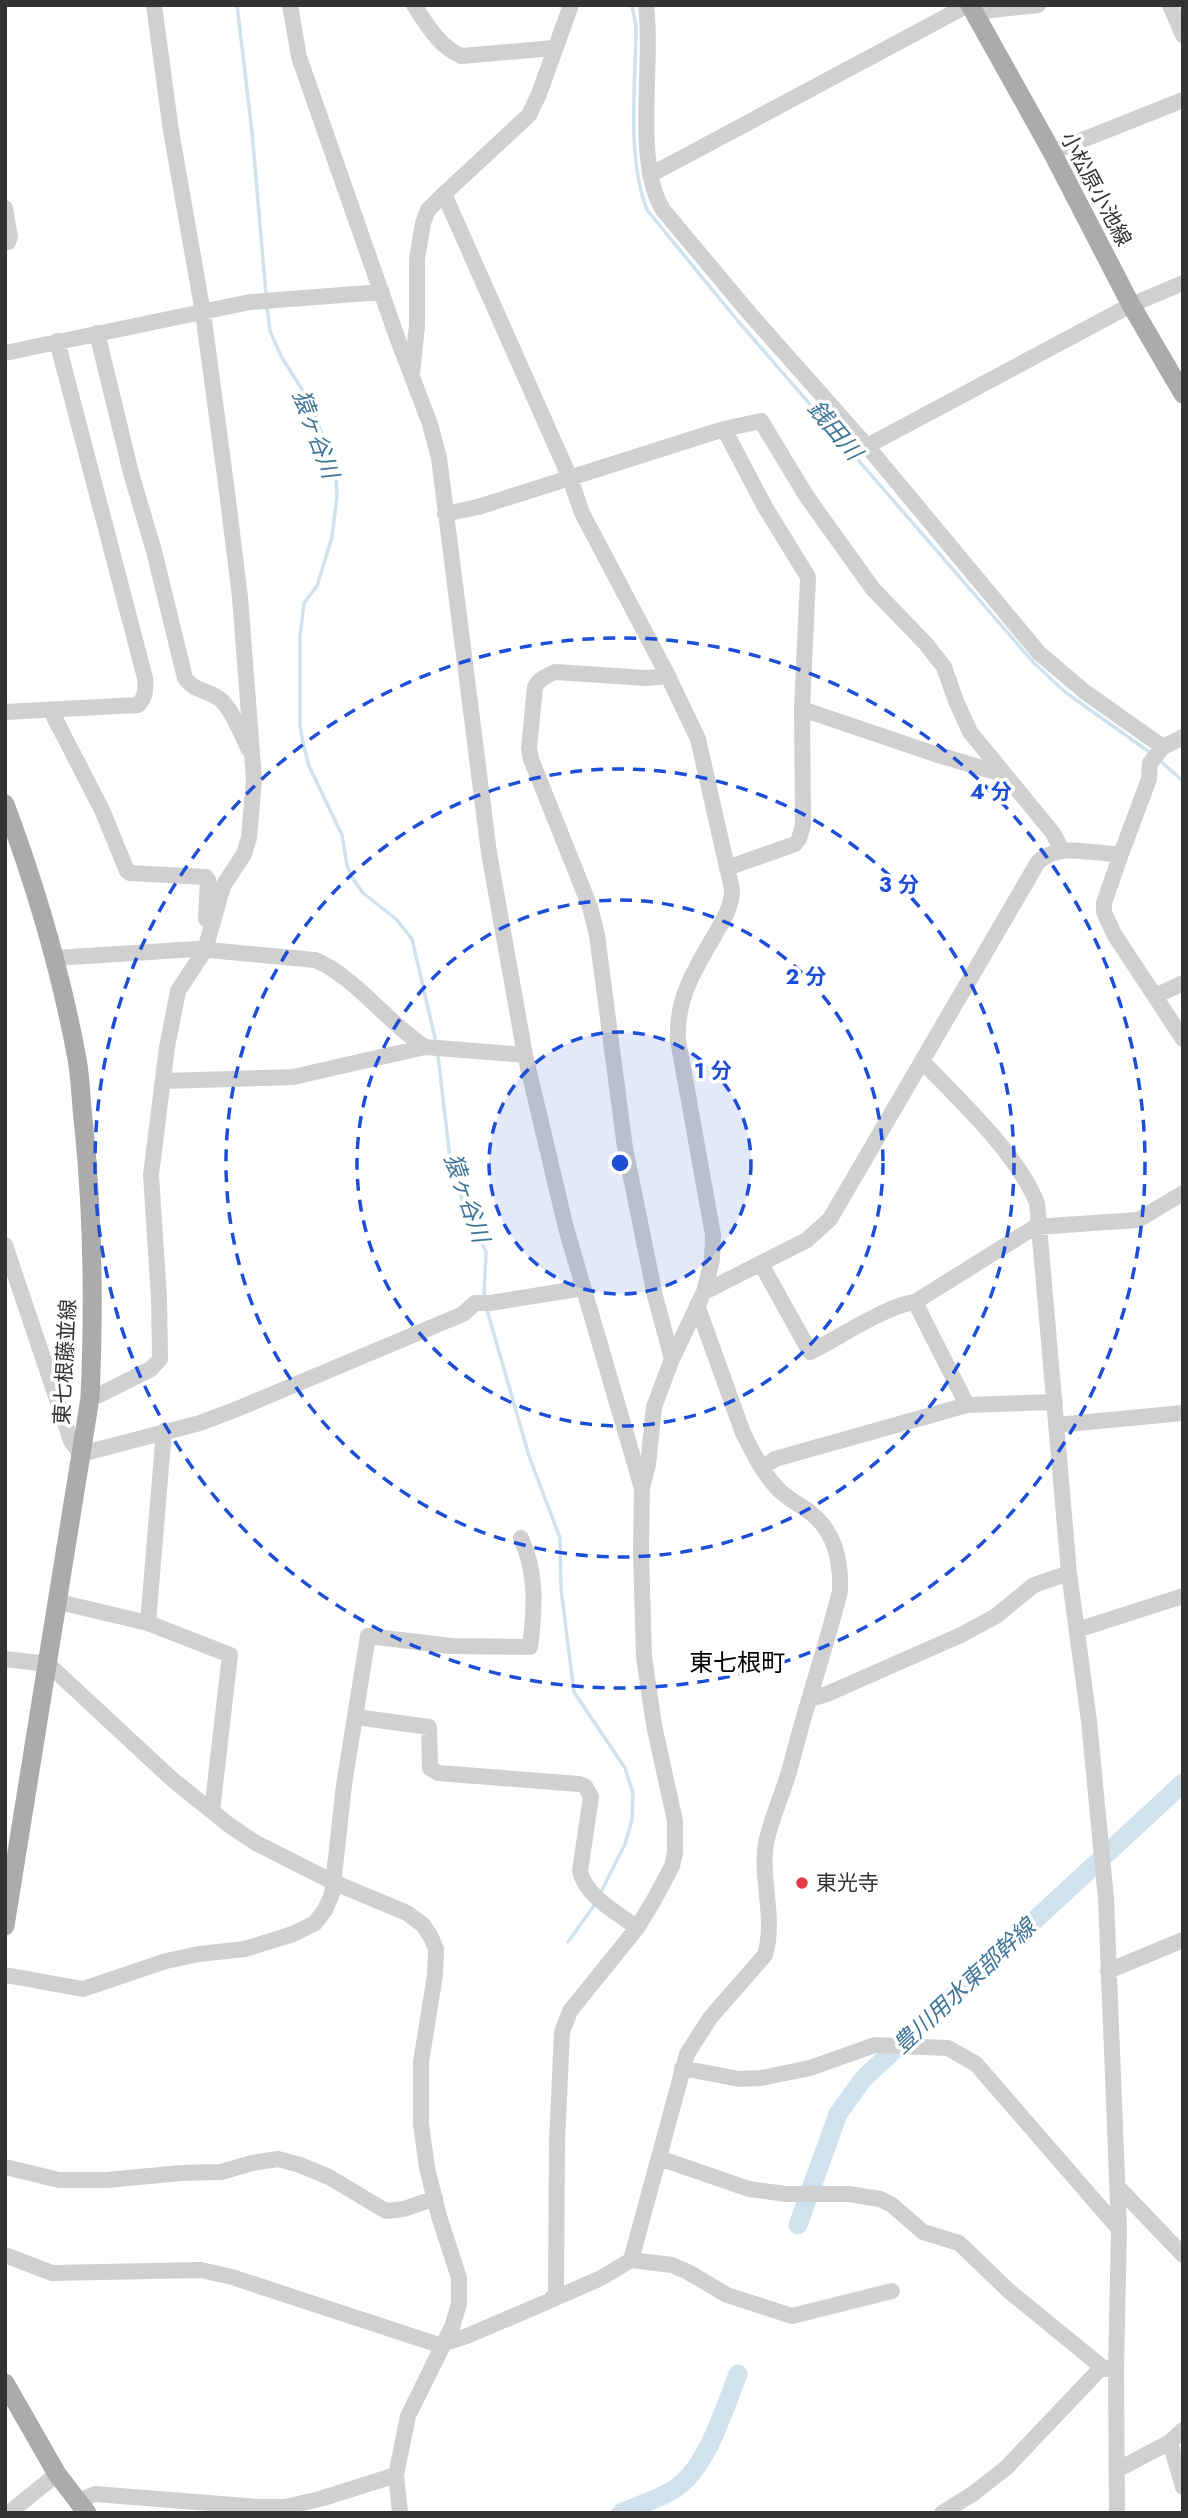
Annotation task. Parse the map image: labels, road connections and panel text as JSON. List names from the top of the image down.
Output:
{
  "streets": {
    "main road": ["小松原小池線", "東七根藤並線"]
  },
  "districts": ["東七根町"],
  "water": ["銭田川", "猿ヶ谷川", "豊川用水東部幹線"],
  "places": ["東光寺"],
  "rings": [
    "4 分",
    "3 分",
    "2 分",
    "1 分"
  ]
}
